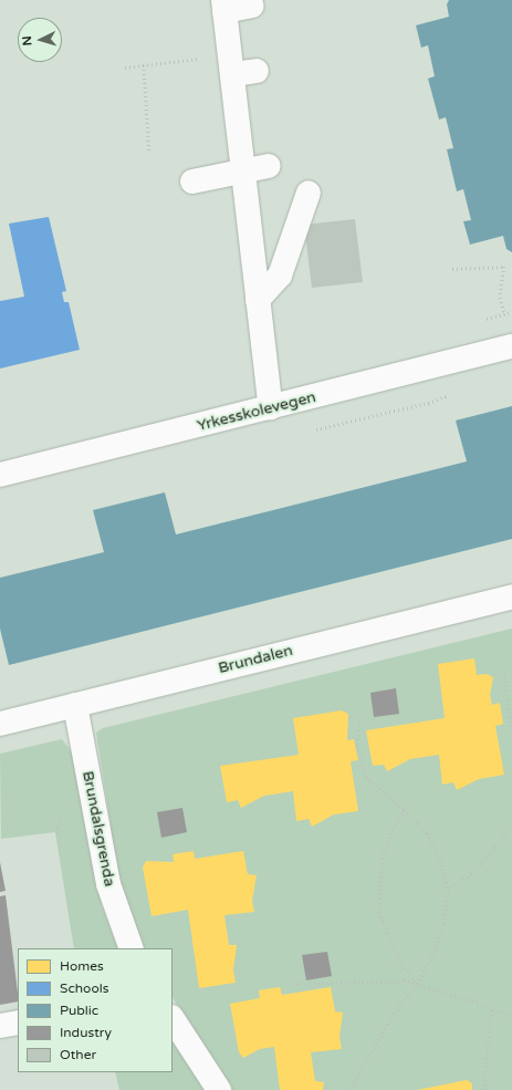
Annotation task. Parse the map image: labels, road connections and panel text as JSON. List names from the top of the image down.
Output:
{
  "streets": {
    "street": ["Yrkesskolevegen", "Brundalen", "Brundalsgrenda"]
  },
  "crossings": [
    ["Brundalen", "Brundalsgrenda"]
  ],
  "legend": [
    "Homes",
    "Schools",
    "Public",
    "Industry",
    "Other"
  ],
  "north": "left"
}
